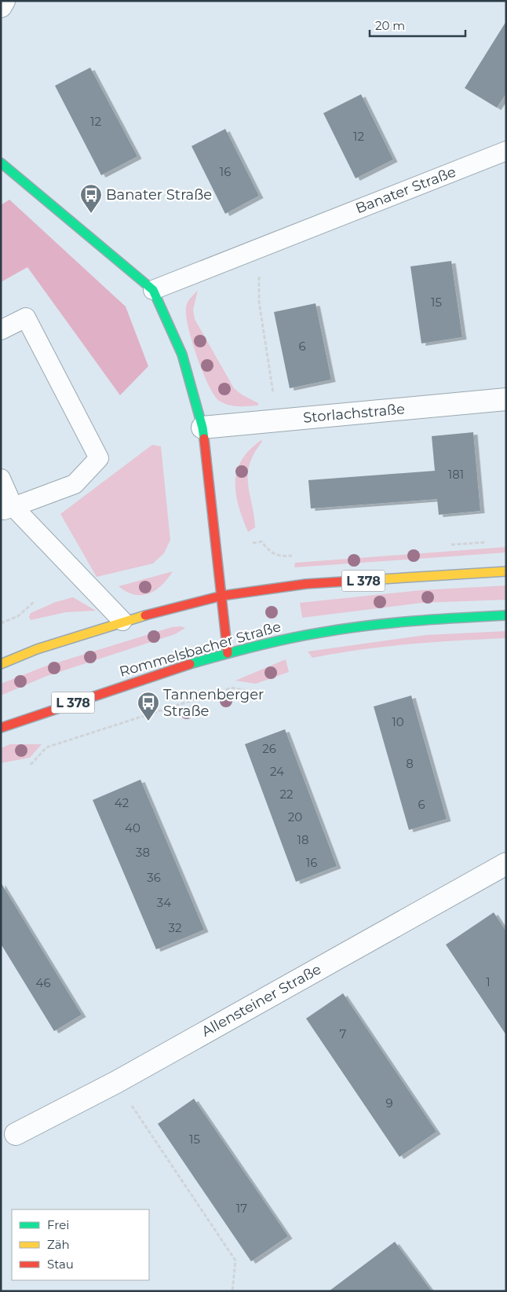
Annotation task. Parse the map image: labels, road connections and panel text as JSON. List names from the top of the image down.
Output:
{
  "streets": {
    "main road": ["L 378", "Rommelsbacher Straße"],
    "street": ["Storlachstraße", "Allensteiner Straße"],
    "lane": ["Banater Straße"]
  },
  "places": {
    "bus stop": ["Banater Straße", "Tannenberger Straße"]
  },
  "house_numbers": [
    "12",
    "12",
    "16",
    "15",
    "6",
    "181",
    "10",
    "26",
    "8",
    "24",
    "22",
    "42",
    "6",
    "20",
    "40",
    "18",
    "38",
    "16",
    "36",
    "34",
    "32",
    "1",
    "46",
    "7",
    "9",
    "15",
    "17"
  ],
  "legend": ["Frei", "Zäh", "Stau"],
  "scale_bar": "20 m"
}
